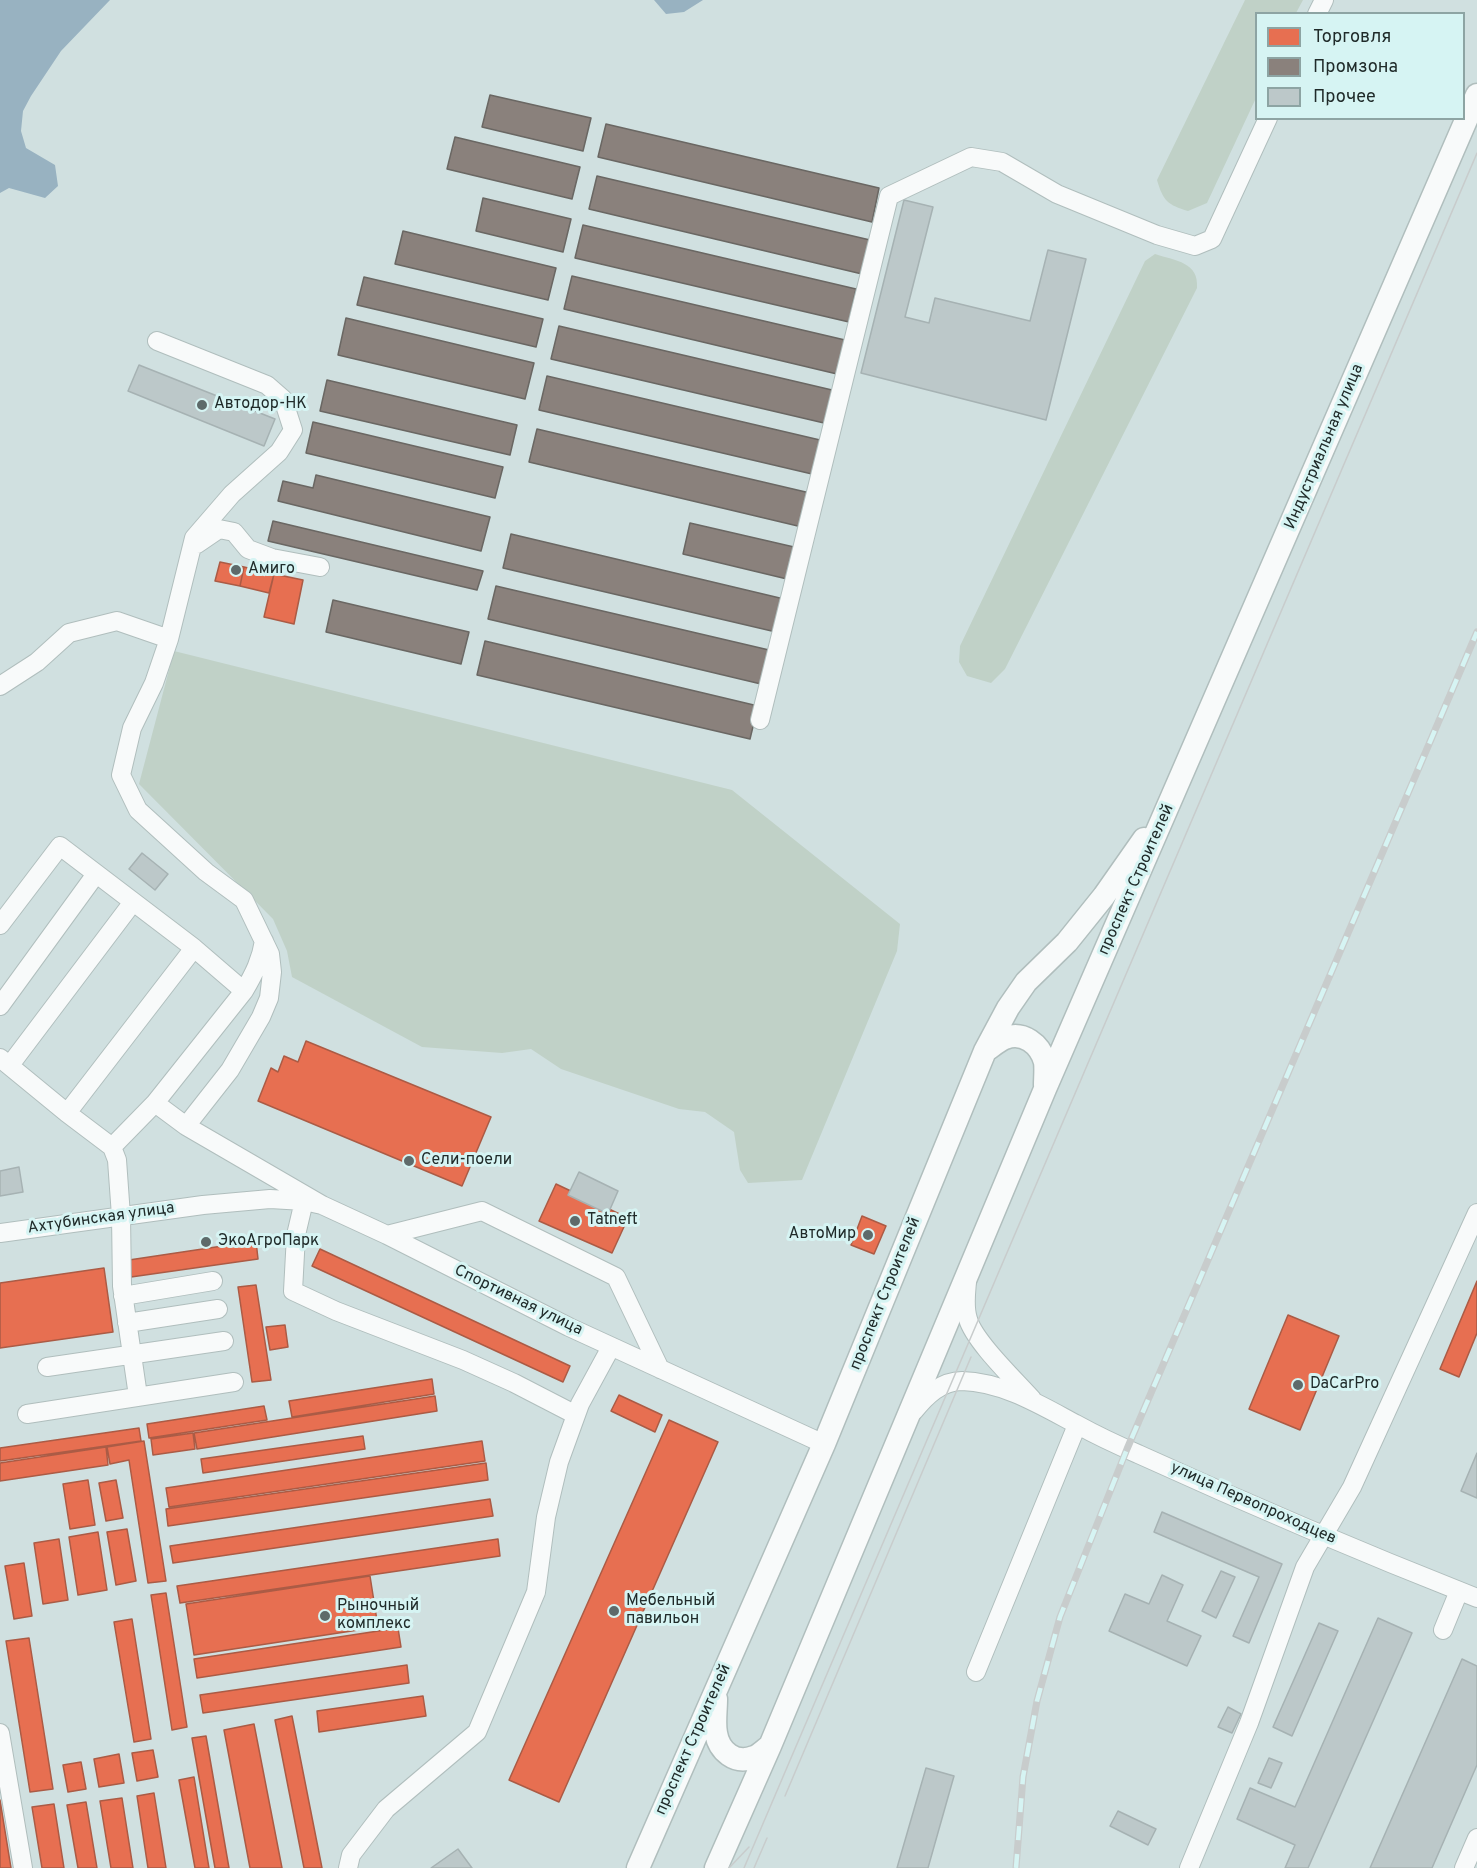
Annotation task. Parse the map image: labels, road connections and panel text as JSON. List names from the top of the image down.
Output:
{
  "streets": {
    "main road": ["Индустриальная улица", "проспект Строителей"],
    "street": ["Ахтубинская улица", "Спортивная улица", "улица Первопроходцев"]
  },
  "crossings": [
    ["Индустриальная улица", "проспект Строителей"],
    ["проспект Строителей", "Спортивная улица"],
    ["проспект Строителей", "улица Первопроходцев"],
    ["Ахтубинская улица", "Спортивная улица"]
  ],
  "places": [
    "Автодор-НК",
    "Амиго",
    "Сели-поели",
    "Tatneft",
    "АвтоМир",
    "ЭкоАгроПарк",
    "DaCarPro",
    "Мебельный павильон",
    "Рыночный комплекс"
  ],
  "legend": ["Торговля", "Промзона", "Прочее"]
}
